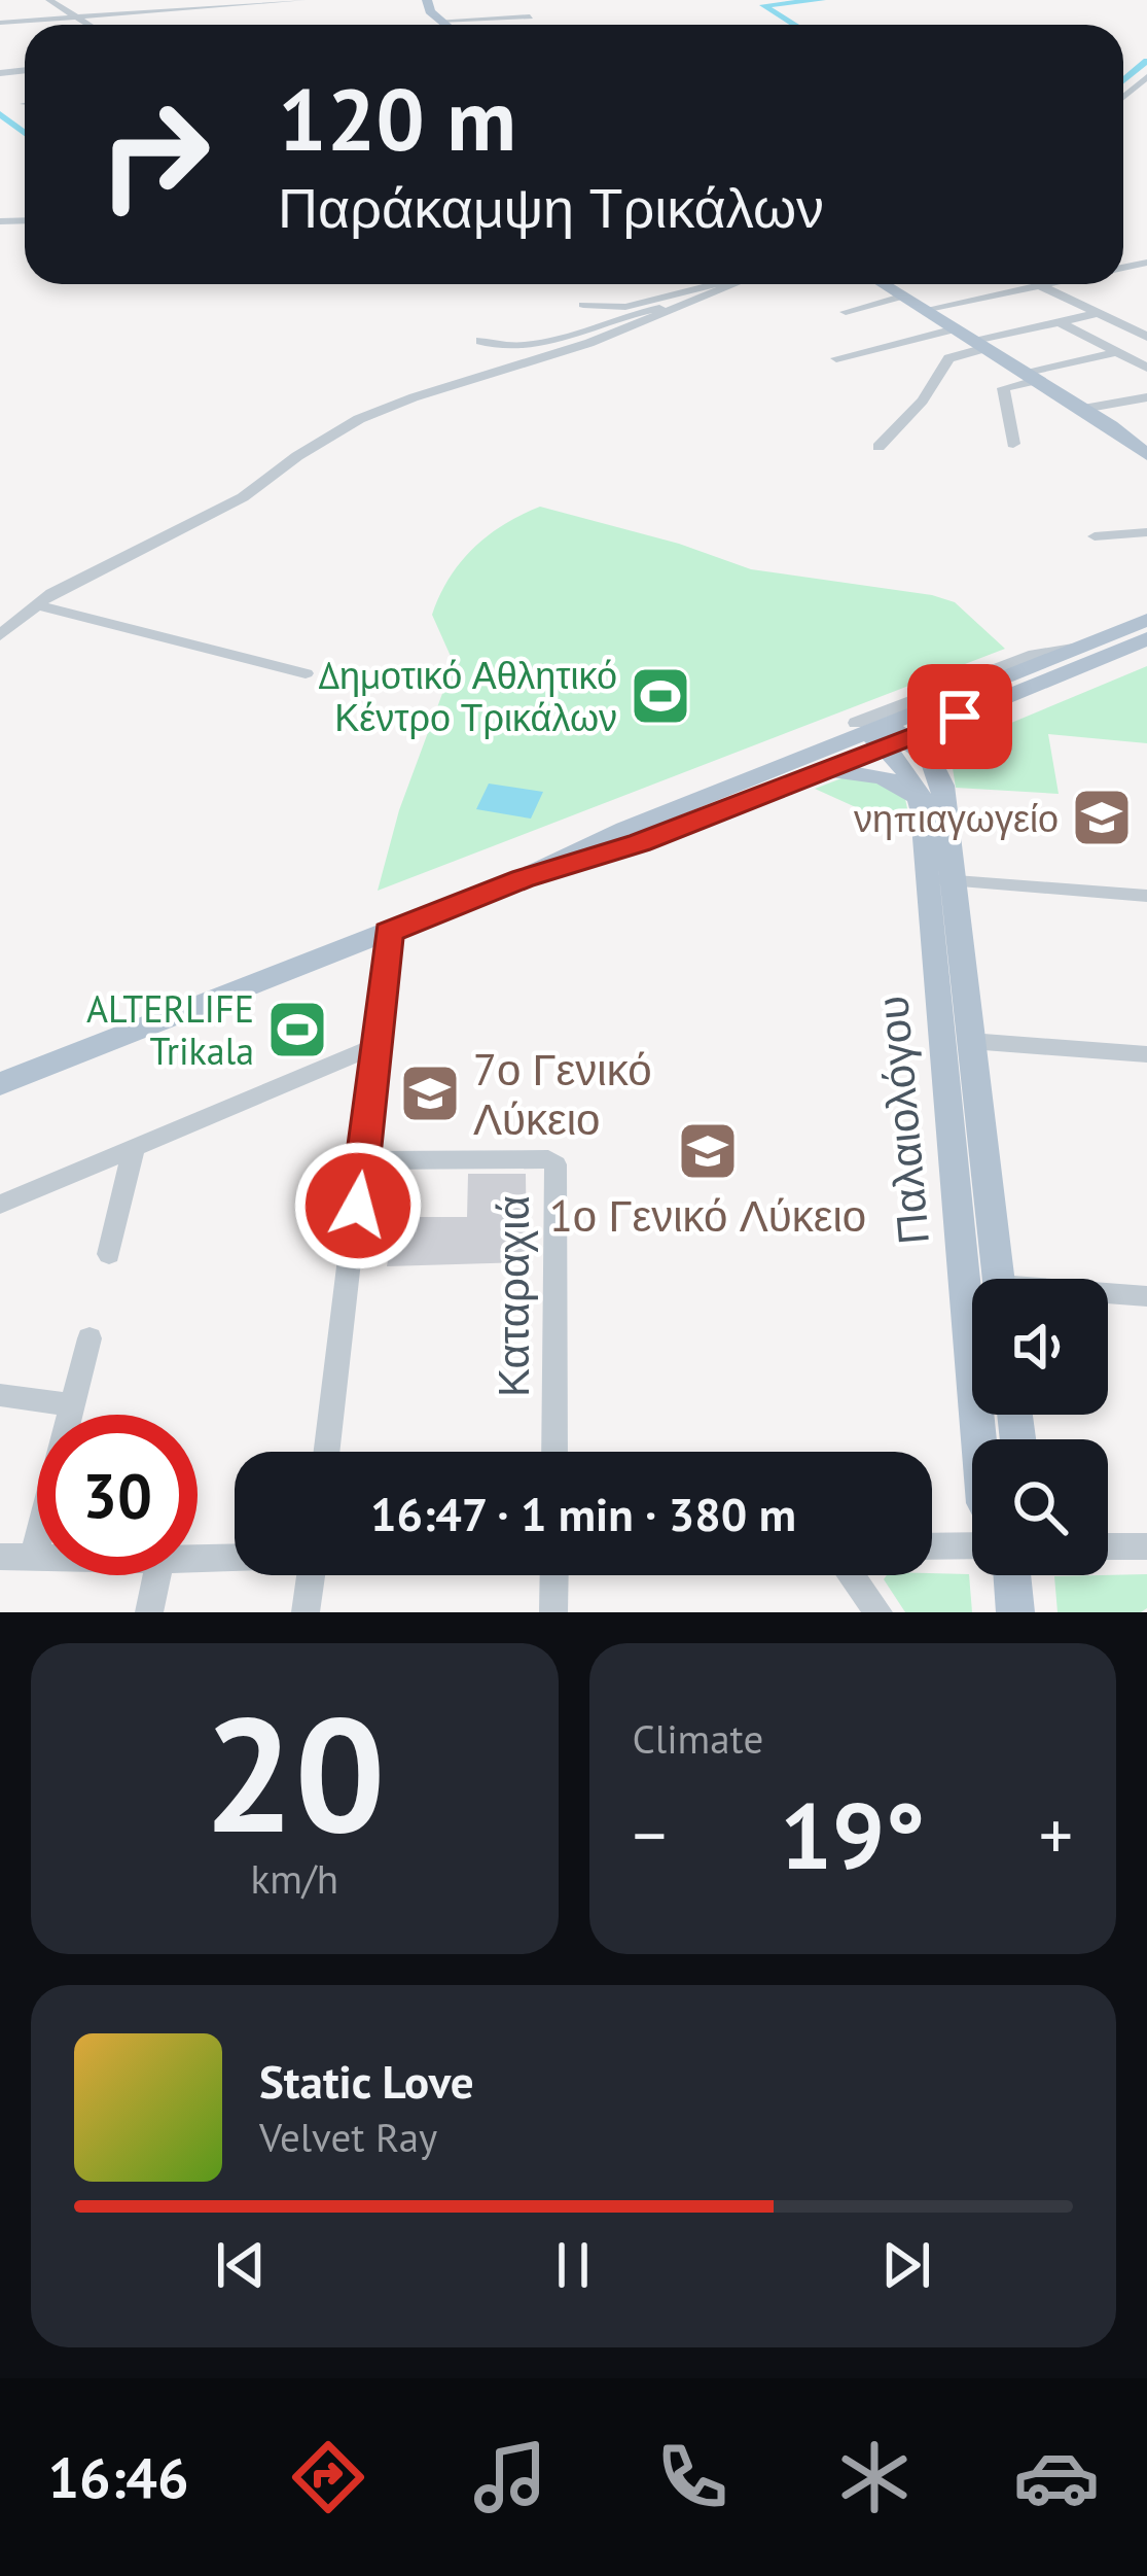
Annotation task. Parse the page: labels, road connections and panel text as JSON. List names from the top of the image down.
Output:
{
  "streets": {
    "main road": ["Παλαιολόγου"],
    "street": ["Καταραχιά"]
  },
  "places": {
    "sports": ["Δημοτικό Αθλητικό Κέντρο Τρικάλων", "ALTERLIFE Trikala"],
    "school or university": ["νηπιαγωγείο", "7ο Γενικό Λύκειο", "1ο Γενικό Λύκειο"]
  },
  "page": {
    "turn": ["120 m", "Παράκαμψη Τρικάλων"],
    "limit": "30",
    "trip": "16:47 · 1 min · 380 m",
    "tile": [
      ["20", "km/h"],
      "Climate"
    ],
    "heat": ["−", "19°", "+"],
    "song": ["Static Love", "Velvet Ray"],
    "tabs": "16:46"
  }
}
